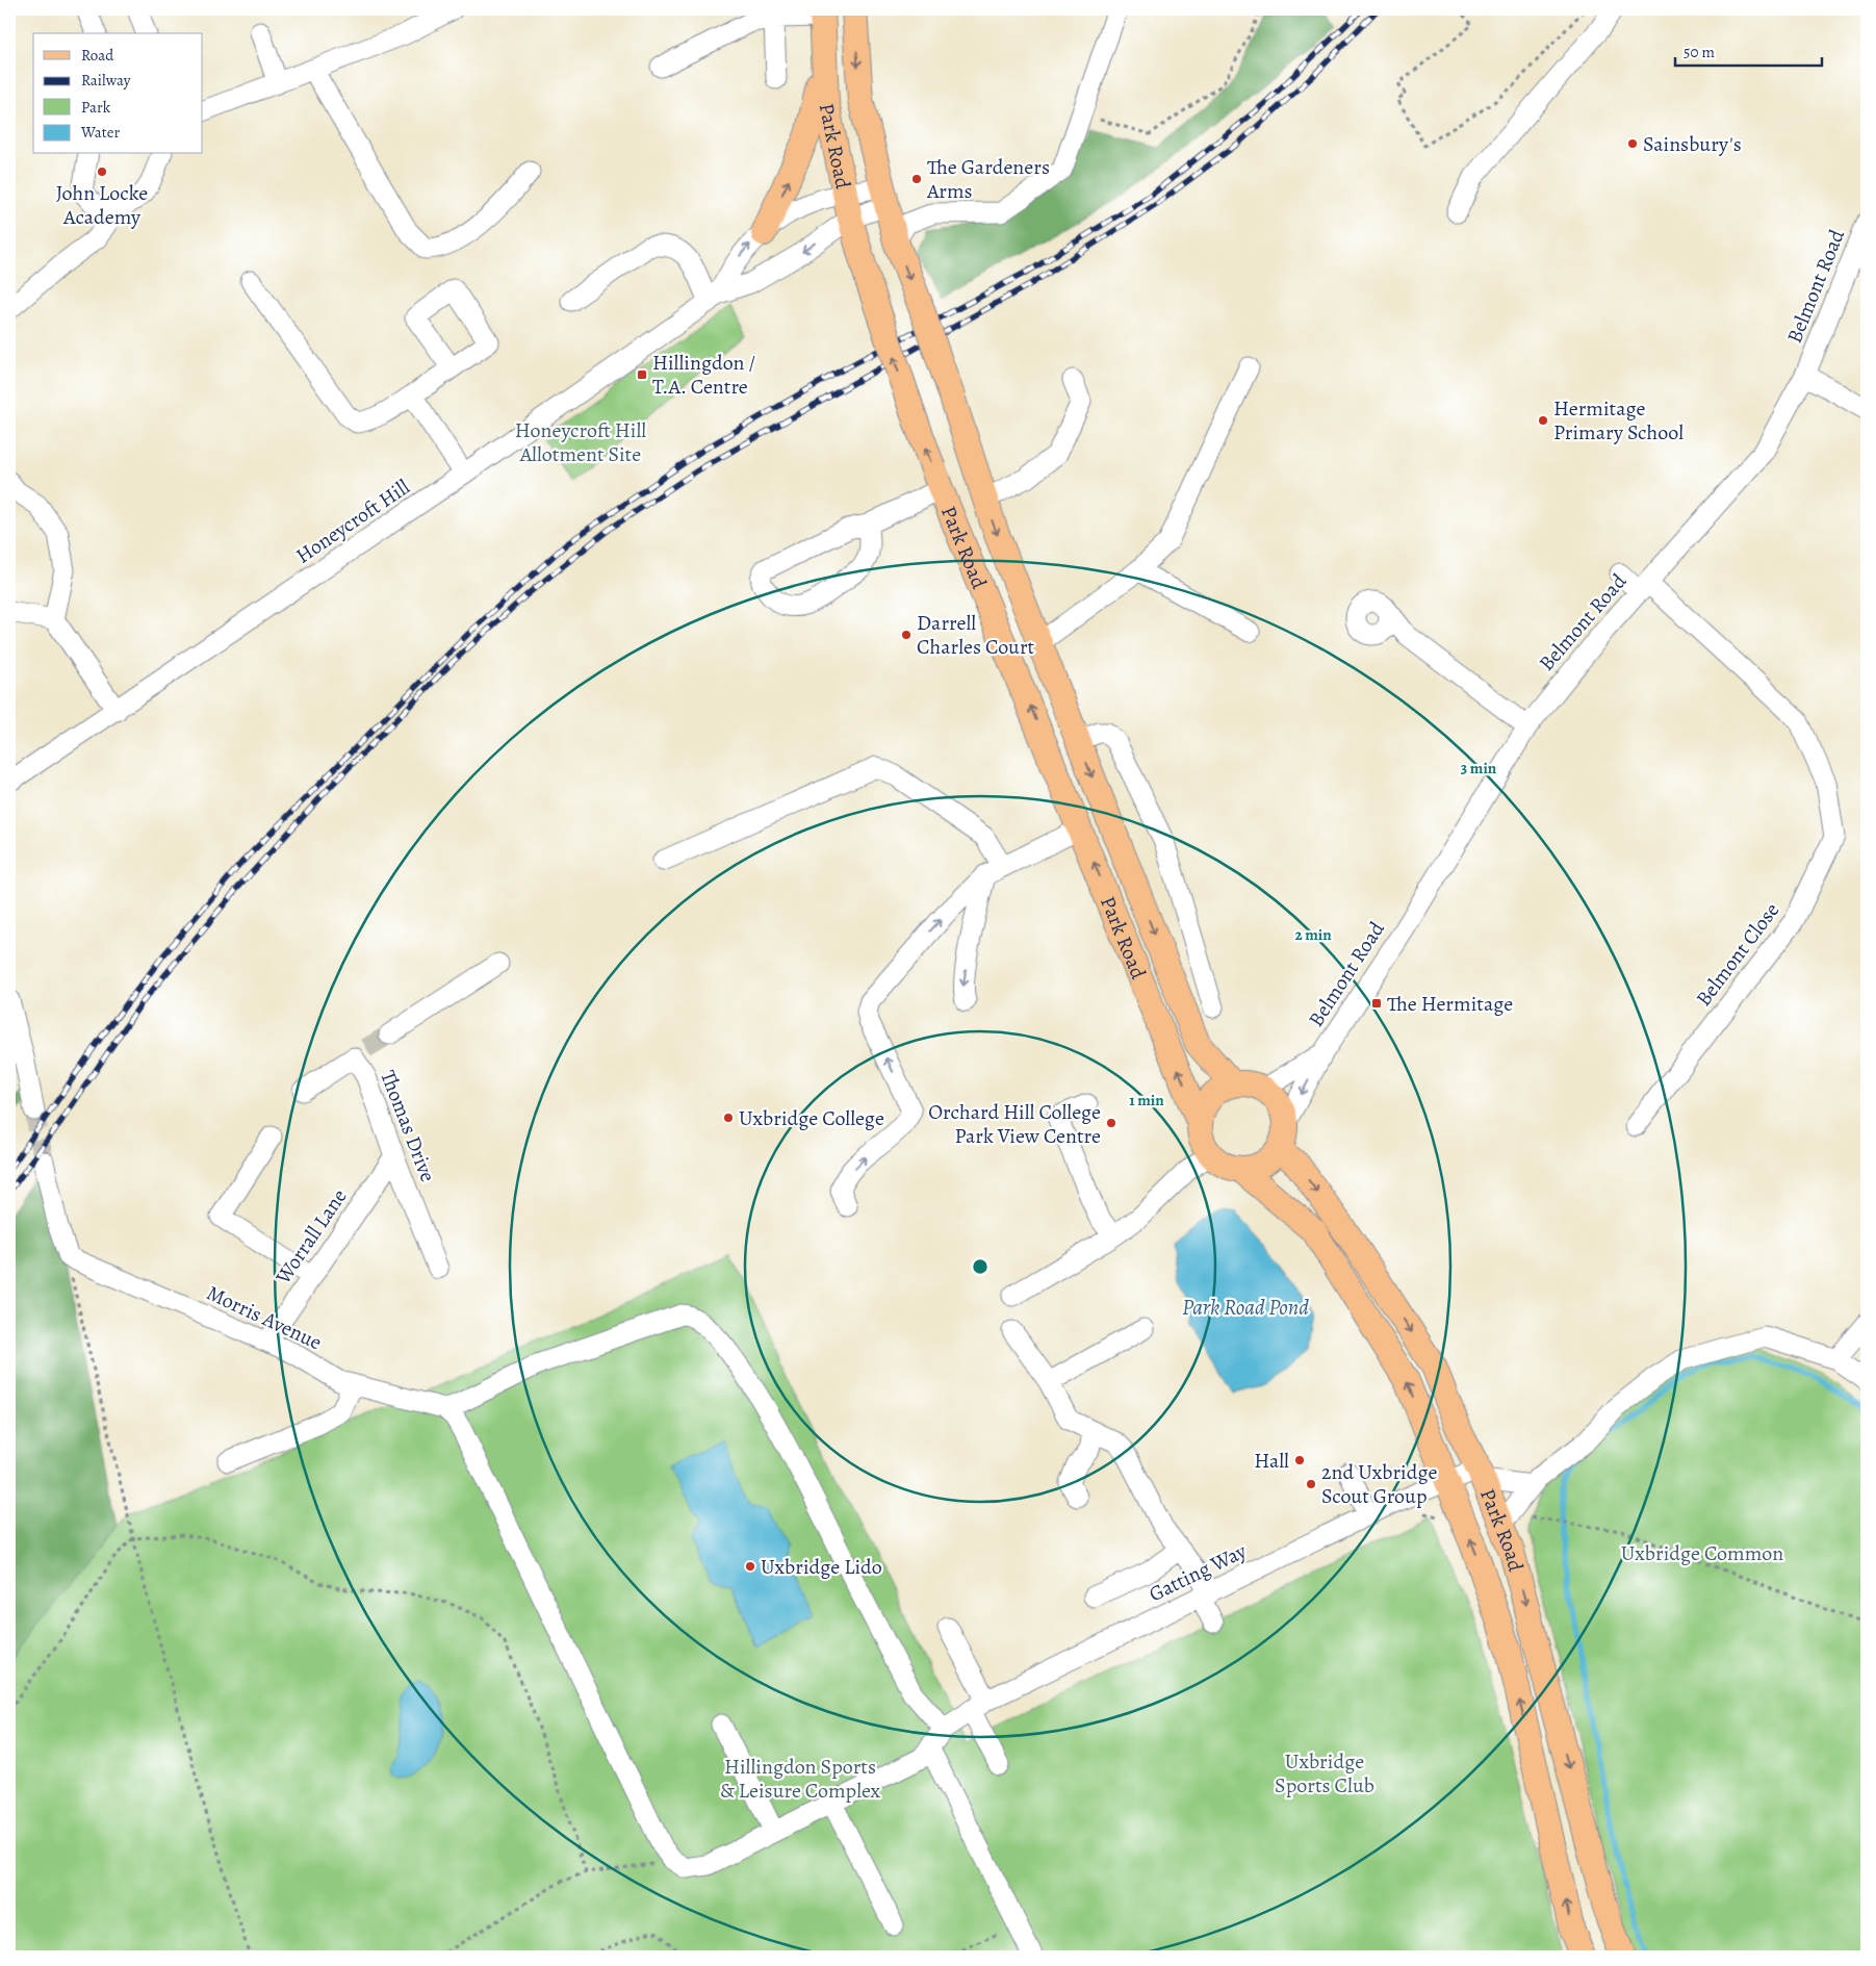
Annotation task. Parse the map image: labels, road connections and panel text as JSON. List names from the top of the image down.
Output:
{
  "streets": {
    "main road": ["Park Road"],
    "street": [
      "Belmont Road",
      "Honeycroft Hill",
      "Belmont Close",
      "Thomas Drive",
      "Worrall Lane",
      "Morris Avenue",
      "Gatting Way"
    ]
  },
  "crossings": [
    ["Park Road", "Belmont Road"],
    ["Park Road", "Honeycroft Hill"],
    ["Park Road", "Gatting Way"],
    ["Belmont Road", "Belmont Close"],
    ["Thomas Drive", "Worrall Lane"],
    ["Worrall Lane", "Morris Avenue"]
  ],
  "water": ["Park Road Pond"],
  "parks": [
    "Honeycroft Hill Allotment Site",
    "Uxbridge Common",
    "Uxbridge Sports Club",
    "Hillingdon Sports & Leisure Complex"
  ],
  "places": {
    "other": [
      "Sainsbury's",
      "John Locke Academy",
      "The Gardeners Arms",
      "Hermitage Primary School",
      "Darrell Charles Court",
      "Uxbridge College",
      "Orchard Hill College Park View Centre",
      "Hall",
      "2nd Uxbridge Scout Group",
      "Uxbridge Lido"
    ],
    "transit": ["Hillingdon / T.A. Centre", "The Hermitage"]
  },
  "legend": [
    "Road",
    "Railway",
    "Park",
    "Water"
  ],
  "scale_bar": "50 m",
  "rings": ["3 min", "2 min", "1 min"]
}
